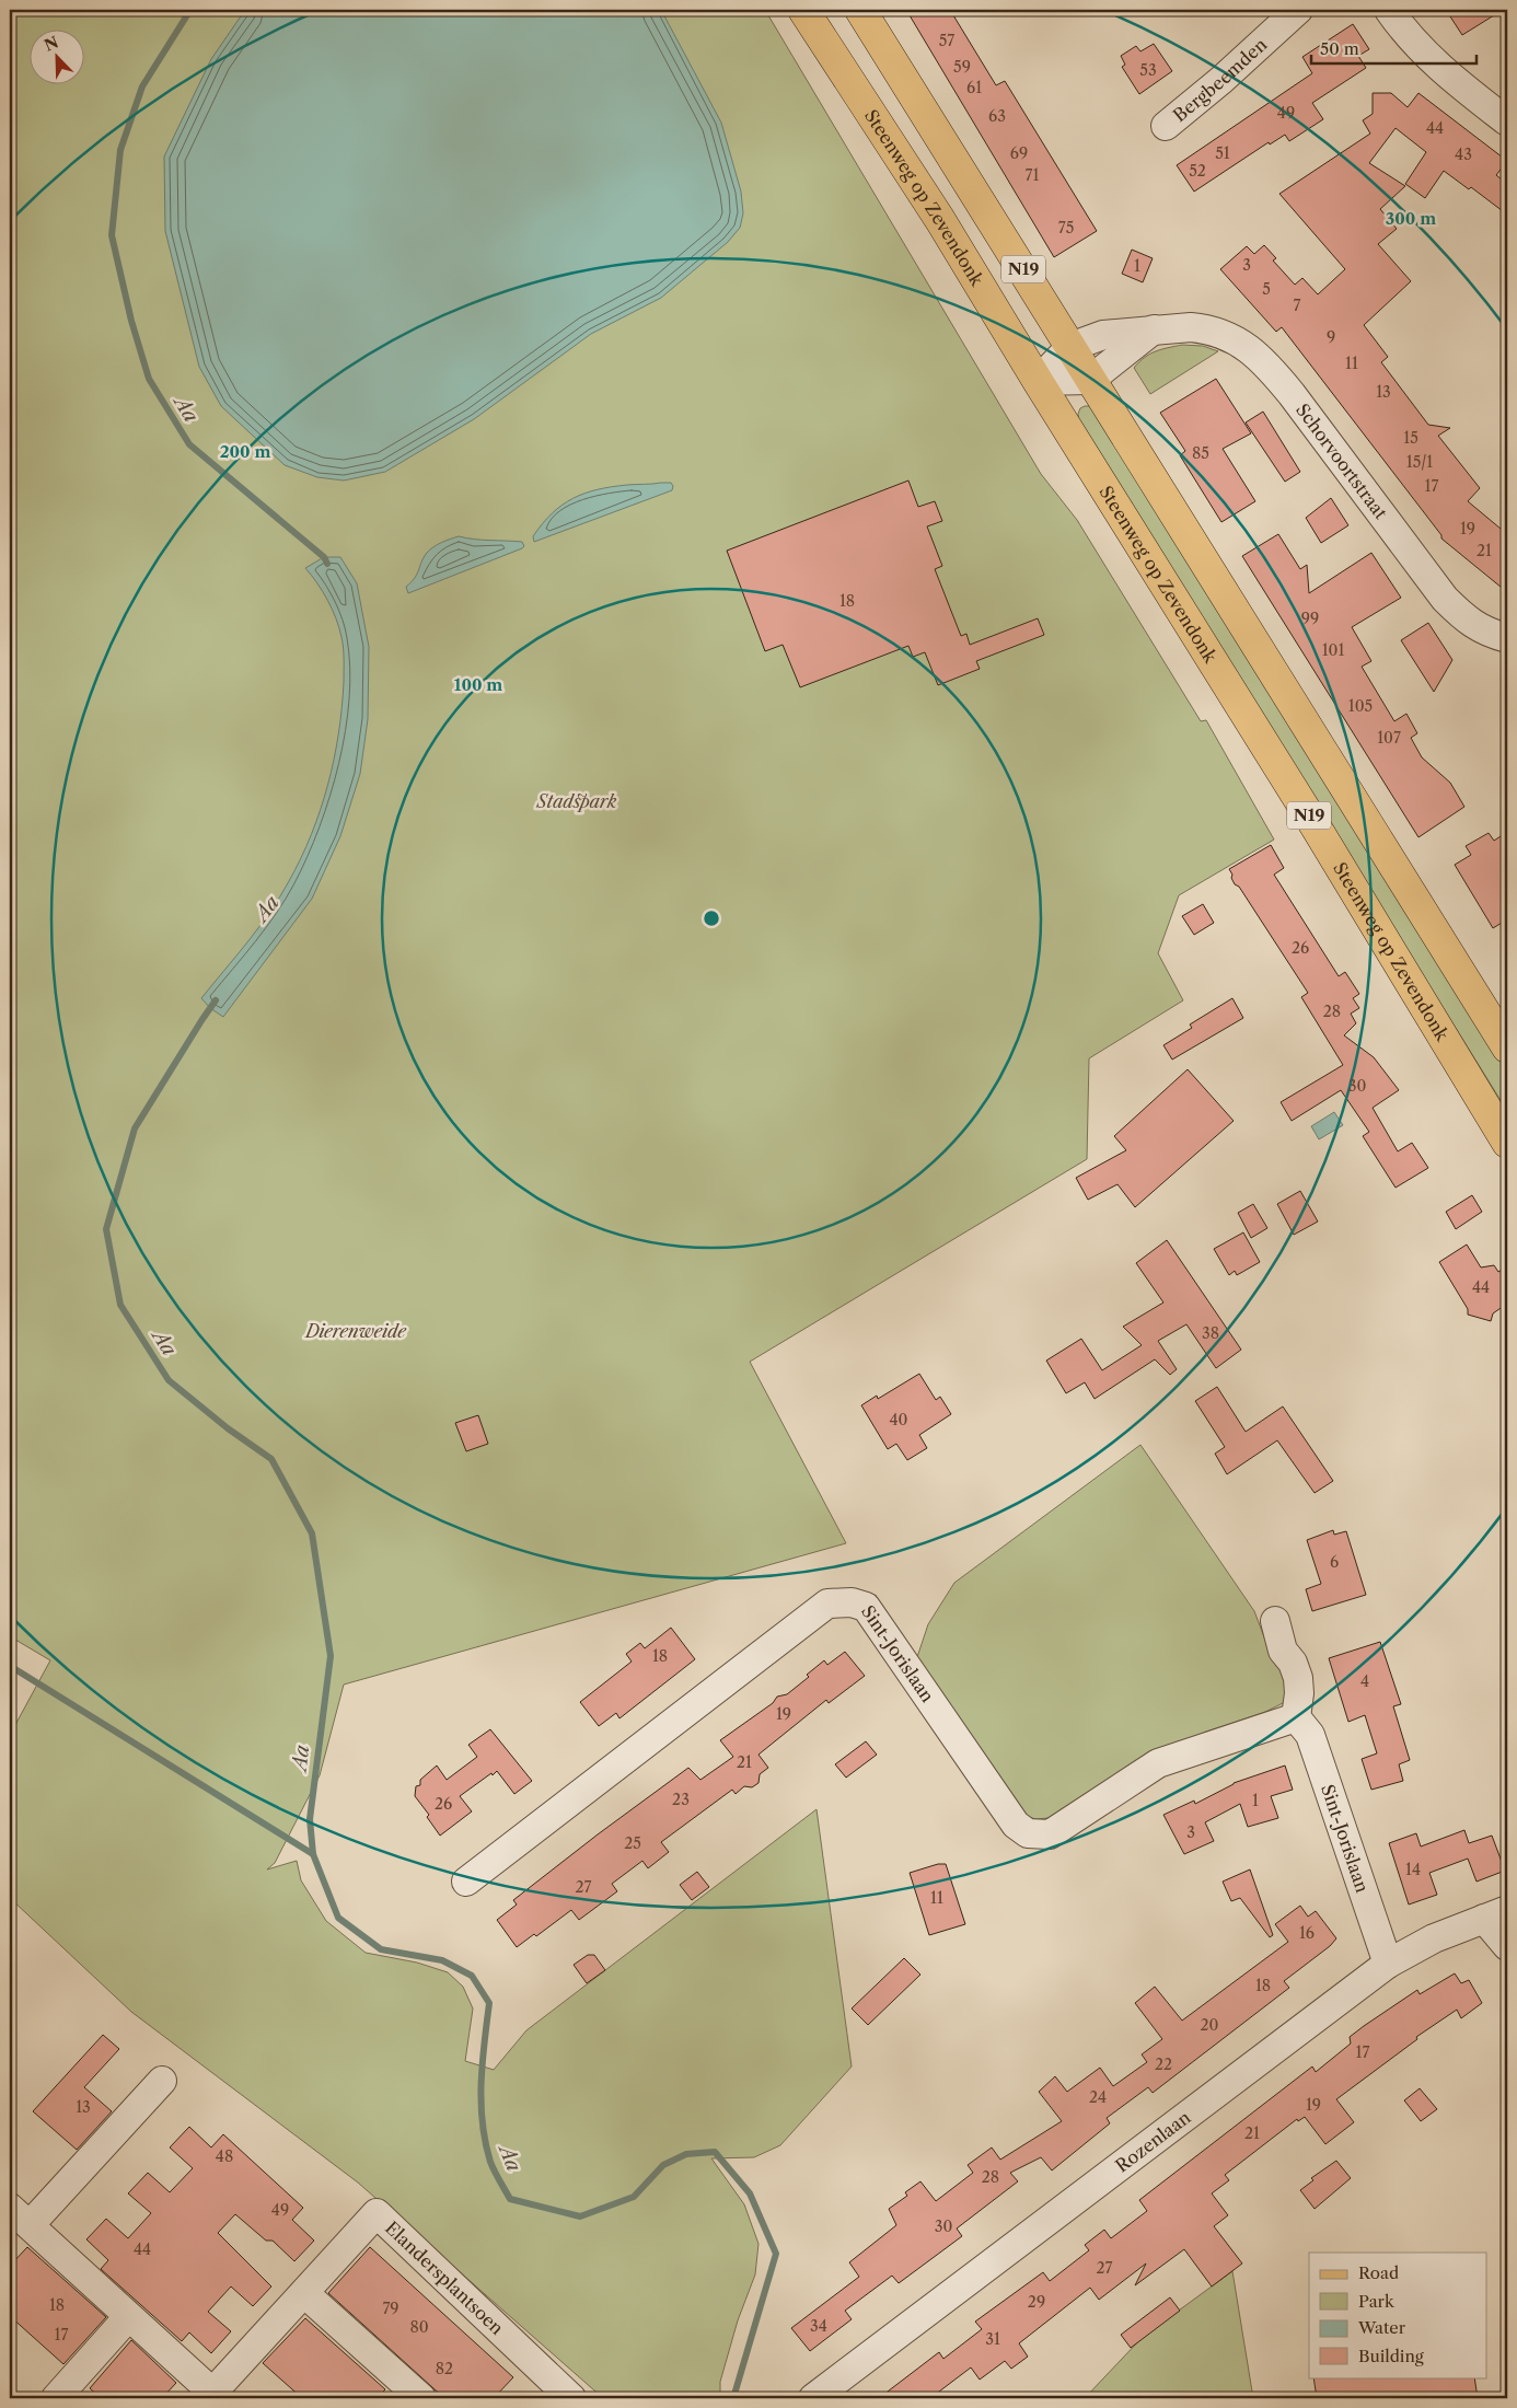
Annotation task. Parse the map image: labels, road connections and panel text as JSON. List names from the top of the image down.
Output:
{
  "streets": {
    "main road": ["Steenweg op Zevendonk", "N19"],
    "street": [
      "Bergbeemden",
      "Schorvoortstraat",
      "Sint-Jorislaan",
      "Rozenlaan",
      "Elandersplantsoen"
    ]
  },
  "crossings": [
    ["Steenweg op Zevendonk", "Schorvoortstraat"],
    ["N19", "Schorvoortstraat"],
    ["Sint-Jorislaan", "Rozenlaan"]
  ],
  "water": ["Aa"],
  "parks": ["Stadspark", "Dierenweide"],
  "house_numbers": [
    "57",
    "59",
    "53",
    "61",
    "49",
    "63",
    "44",
    "69",
    "51",
    "43",
    "52",
    "71",
    "75",
    "3",
    "1",
    "5",
    "7",
    "9",
    "11",
    "13",
    "15",
    "85",
    "15/1",
    "17",
    "19",
    "21",
    "18",
    "99",
    "101",
    "105",
    "107",
    "26",
    "28",
    "30",
    "44",
    "38",
    "40",
    "6",
    "18",
    "4",
    "19",
    "21",
    "23",
    "1",
    "26",
    "3",
    "25",
    "14",
    "27",
    "11",
    "16",
    "18",
    "20",
    "17",
    "22",
    "24",
    "19",
    "13",
    "21",
    "48",
    "28",
    "49",
    "30",
    "44",
    "27",
    "29",
    "18",
    "79",
    "34",
    "80",
    "17",
    "31",
    "82"
  ],
  "legend": [
    "Road",
    "Park",
    "Water",
    "Building"
  ],
  "scale_bar": "50 m",
  "north": "top left",
  "rings": ["300 m", "200 m", "100 m"]
}
